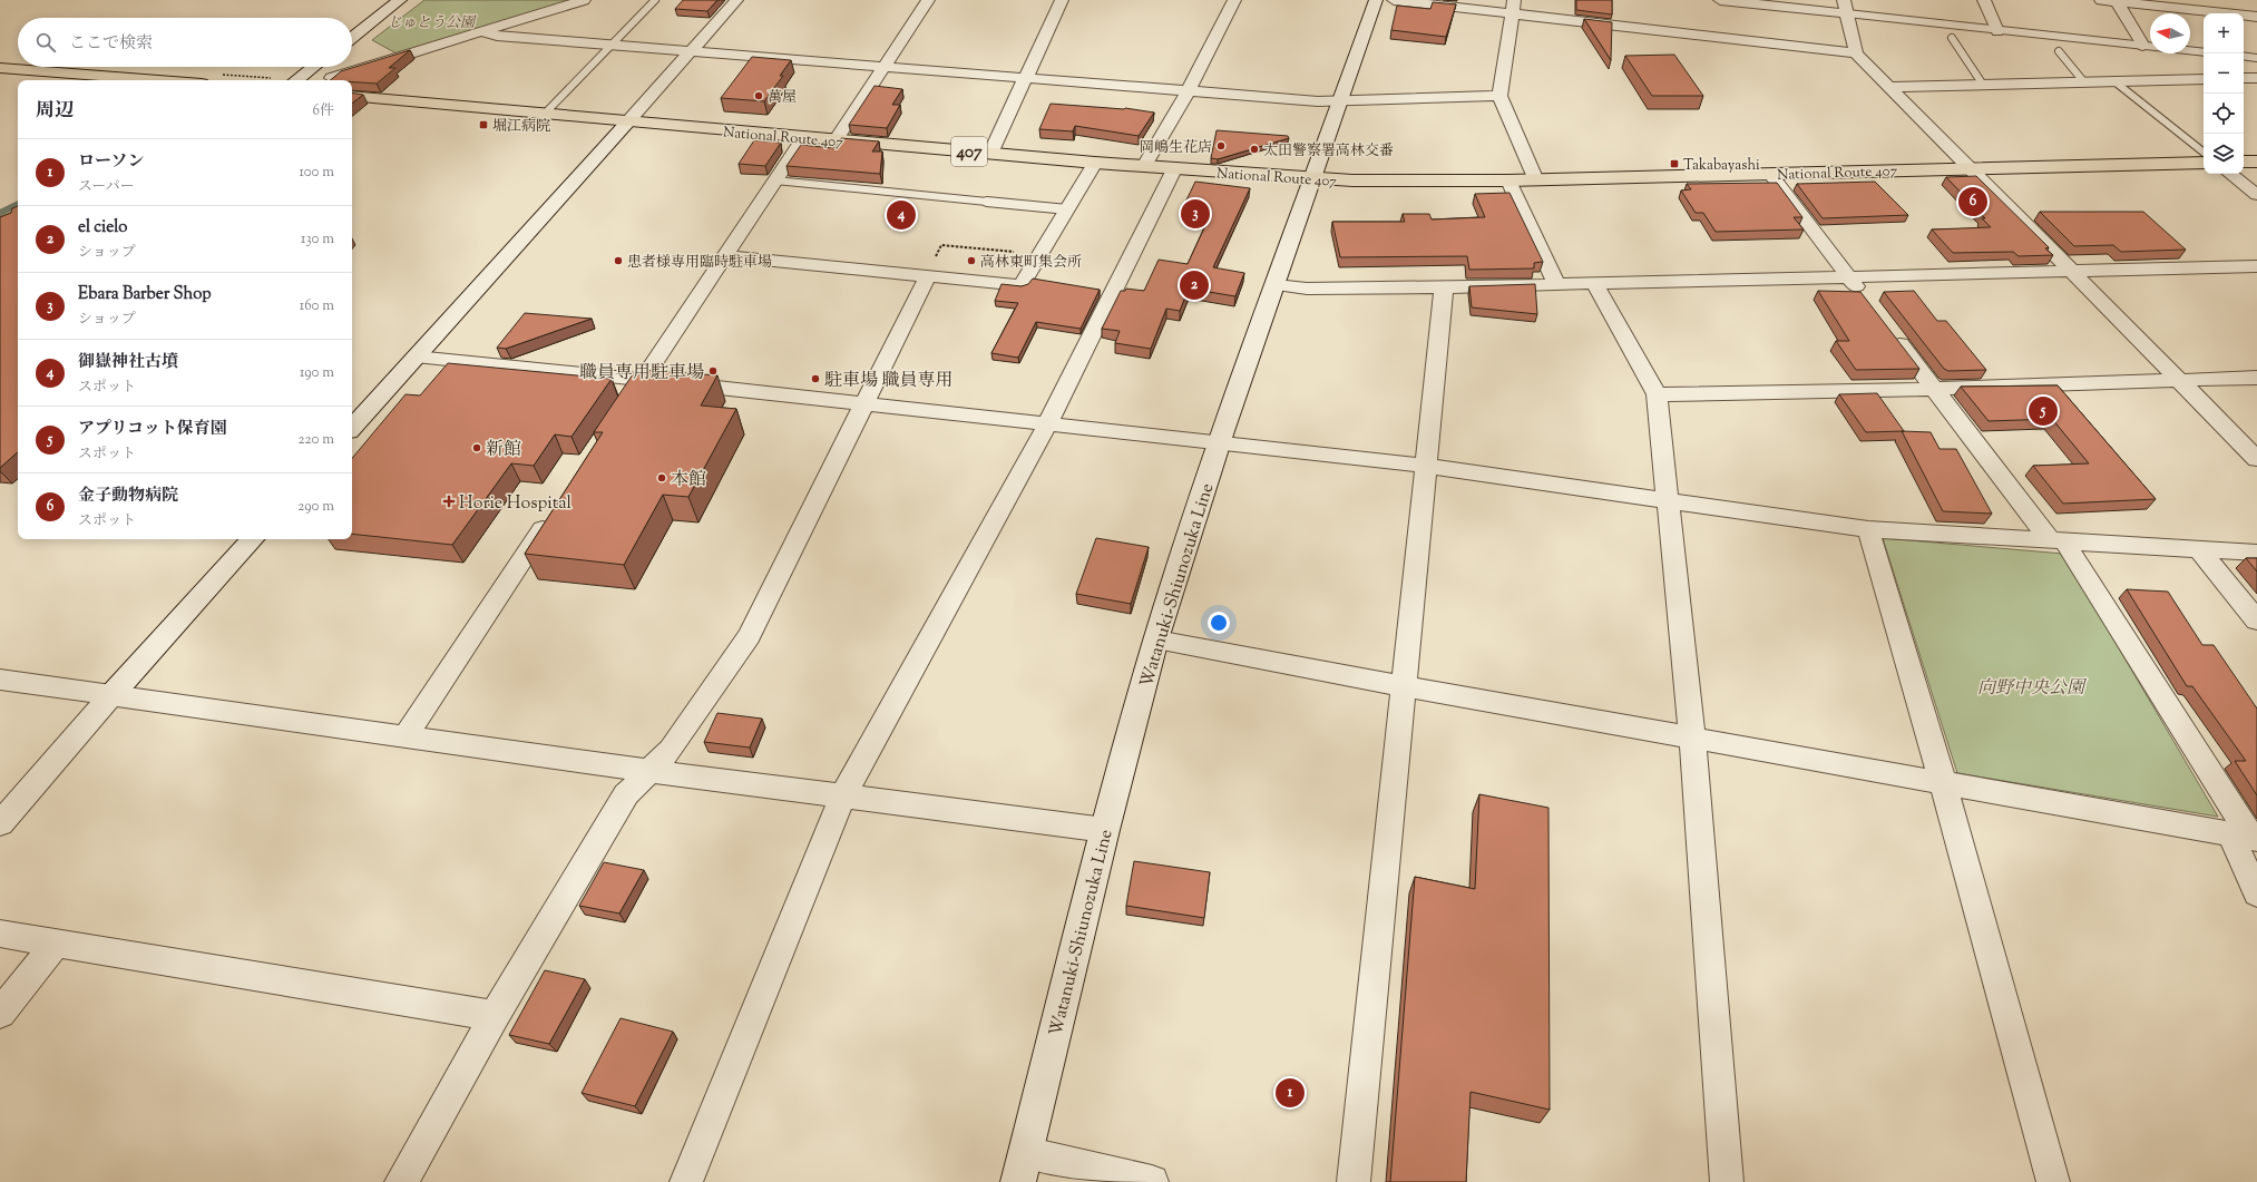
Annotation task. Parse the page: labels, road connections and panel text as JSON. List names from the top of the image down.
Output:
{
  "streets": {
    "highway": ["National Route 407", "407"],
    "main road": ["Watanuki-Shiunozuka Line"]
  },
  "crossings": [
    ["National Route 407", "Watanuki-Shiunozuka Line"]
  ],
  "parks": ["じゅとう公園", "向野中央公園"],
  "places": {
    "other": [
      "萬屋",
      "岡嶋生花店",
      "太田警察署高林交番",
      "患者様専用臨時駐車場",
      "高林東町集会所",
      "職員専用駐車場",
      "駐車場 職員専用",
      "新館",
      "本館"
    ],
    "transit": ["堀江病院", "Takabayashi"],
    "health": ["Horie Hospital"]
  },
  "north": "left",
  "page": {
    "map_buttons": ["+", "−"],
    "search": "ここで検索",
    "heading": ["周辺", "6件"],
    "list": [
      {
        "mark": "1",
        "name": "ローソン",
        "note": "スーパー",
        "value": "100 m"
      },
      {
        "mark": "2",
        "name": "el cielo",
        "note": "ショップ",
        "value": "130 m"
      },
      {
        "mark": "3",
        "name": "Ebara Barber Shop",
        "note": "ショップ",
        "value": "160 m"
      },
      {
        "mark": "4",
        "name": "御嶽神社古墳",
        "note": "スポット",
        "value": "190 m"
      },
      {
        "mark": "5",
        "name": "アプリコット保育園",
        "note": "スポット",
        "value": "220 m"
      },
      {
        "mark": "6",
        "name": "金子動物病院",
        "note": "スポット",
        "value": "290 m"
      }
    ],
    "pins": [
      "6",
      "3",
      "4",
      "2",
      "5",
      "1"
    ]
  }
}
